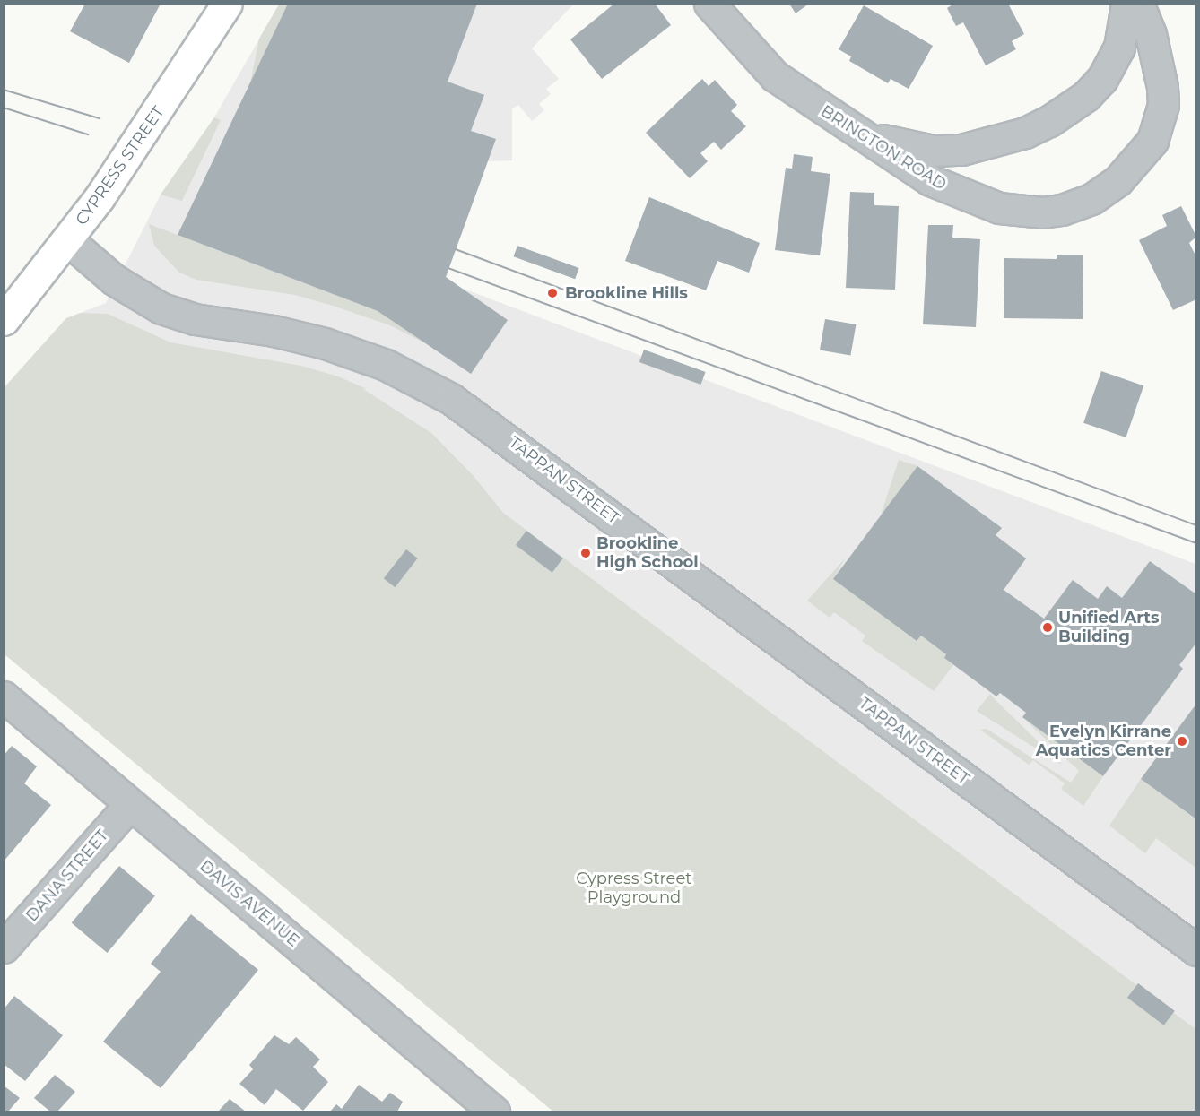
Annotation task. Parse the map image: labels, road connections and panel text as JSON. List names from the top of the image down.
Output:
{
  "streets": {
    "main road": ["CYPRESS STREET"],
    "street": [
      "BRINGTON ROAD",
      "TAPPAN STREET",
      "DANA STREET",
      "DAVIS AVENUE"
    ]
  },
  "crossings": [
    ["CYPRESS STREET", "TAPPAN STREET"],
    ["DANA STREET", "DAVIS AVENUE"]
  ],
  "parks": ["Cypress Street Playground"],
  "places": [
    "Brookline Hills",
    "Brookline High School",
    "Unified Arts Building",
    "Evelyn Kirrane Aquatics Center"
  ]
}
